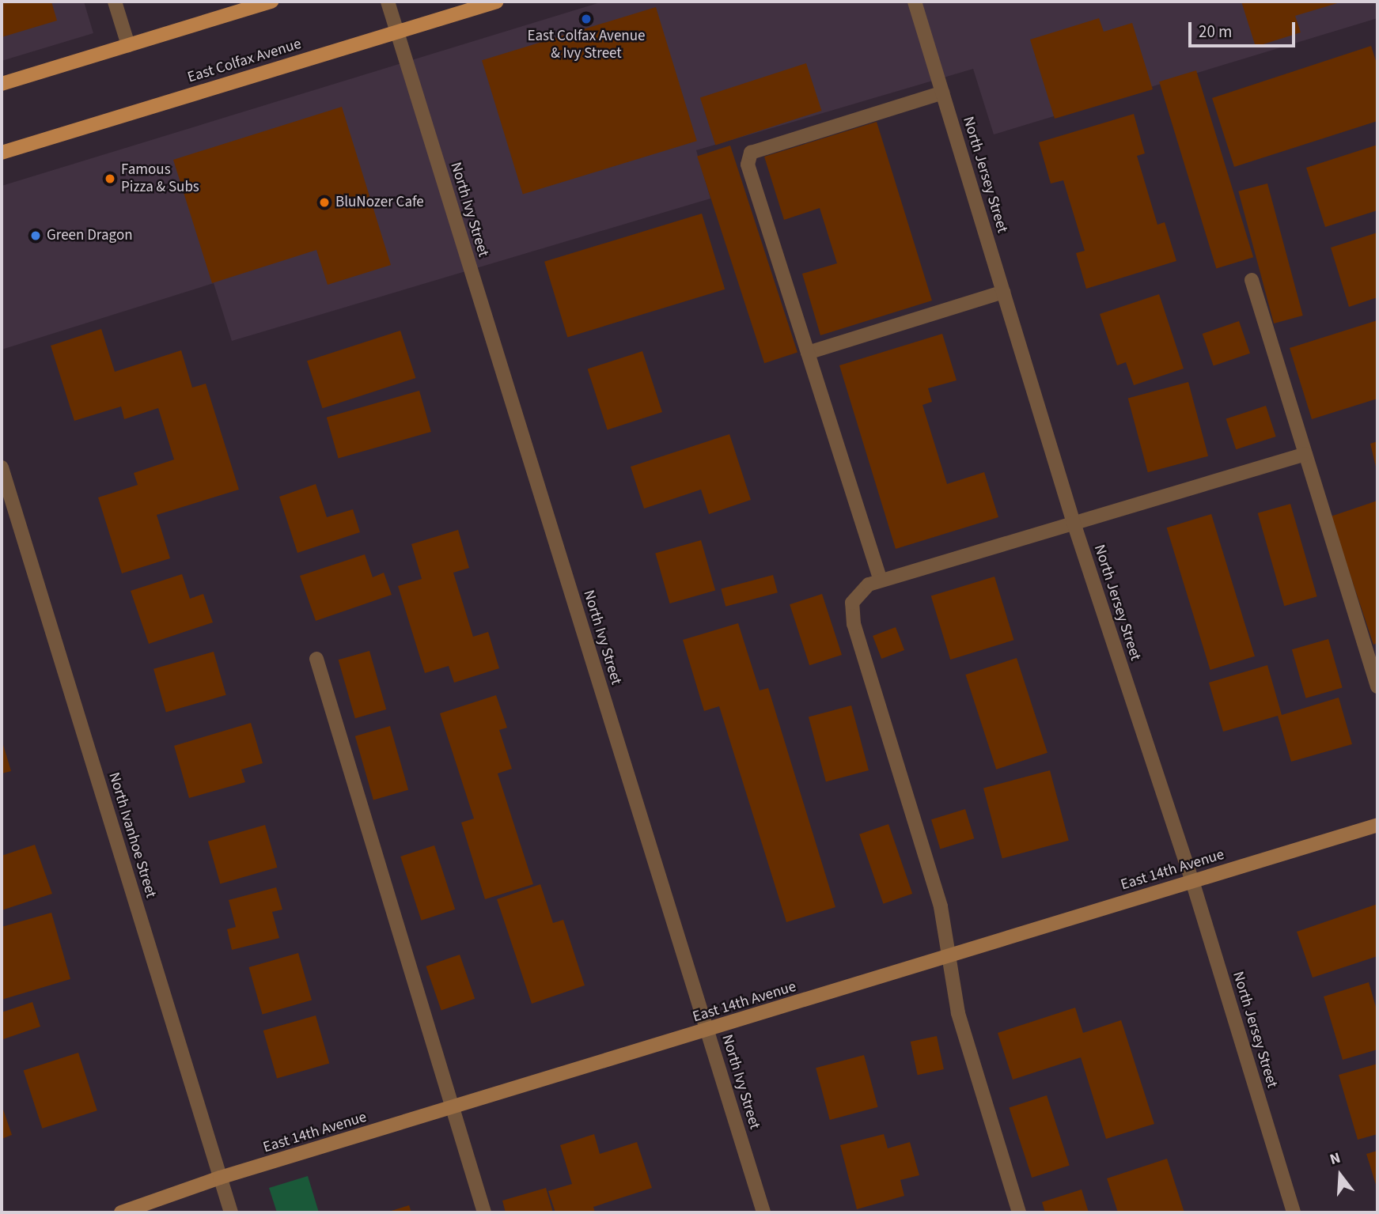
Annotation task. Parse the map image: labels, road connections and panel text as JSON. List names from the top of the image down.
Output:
{
  "streets": {
    "main road": ["East Colfax Avenue", "East 14th Avenue"],
    "street": ["North Jersey Street", "North Ivy Street", "North Ivanhoe Street"]
  },
  "crossings": [
    ["East Colfax Avenue", "North Ivy Street"],
    ["North Jersey Street", "East 14th Avenue"],
    ["North Ivy Street", "East 14th Avenue"],
    ["North Ivanhoe Street", "East 14th Avenue"]
  ],
  "places": [
    "East Colfax Avenue & Ivy Street",
    "Famous Pizza & Subs",
    "BluNozer Cafe",
    "Green Dragon"
  ],
  "scale_bar": "20 m",
  "north": "top"
}
